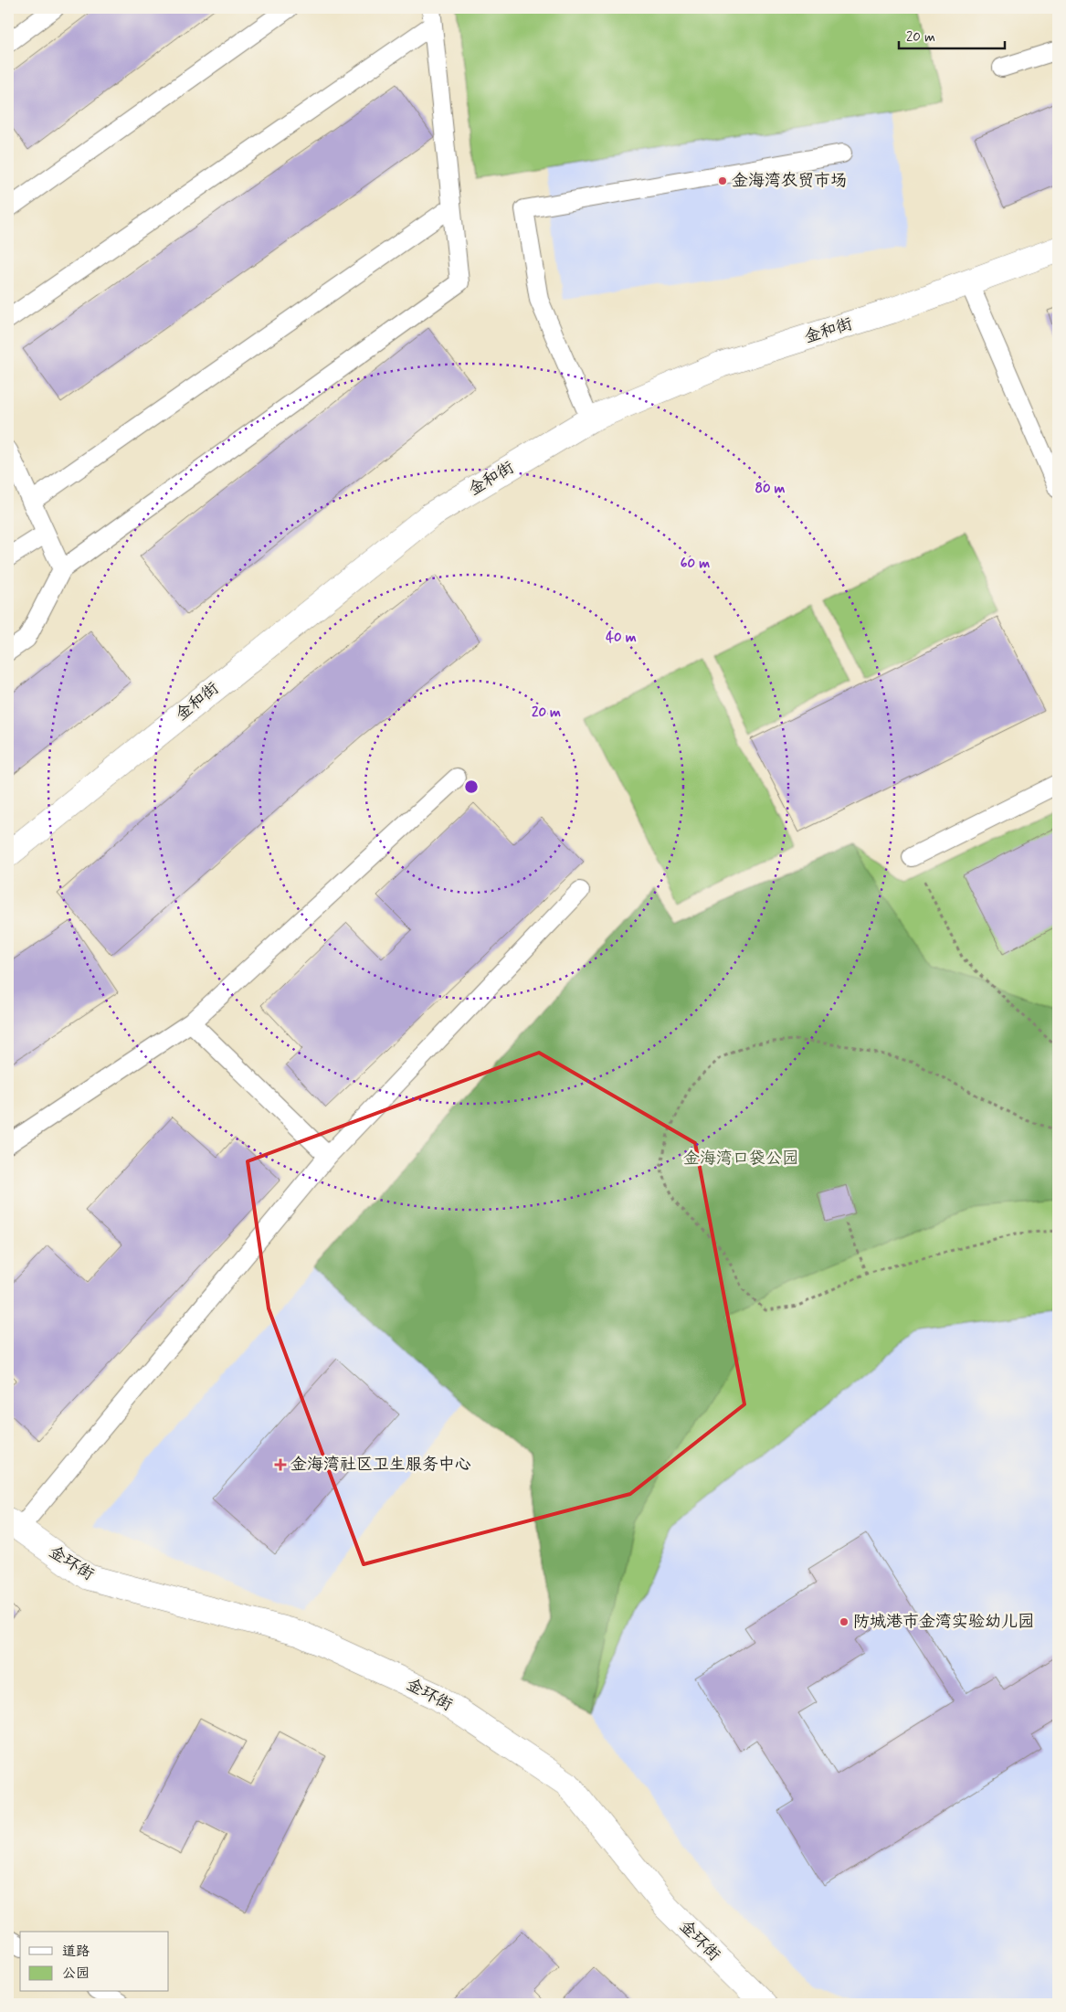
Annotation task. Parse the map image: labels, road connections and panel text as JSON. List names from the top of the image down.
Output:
{
  "streets": {
    "street": ["金和街", "金环街"]
  },
  "parks": ["金海湾口袋公园"],
  "places": {
    "other": ["金海湾农贸市场", "防城港市金湾实验幼儿园"],
    "health": ["金海湾社区卫生服务中心"]
  },
  "legend": ["道路", "公园"],
  "scale_bar": "20 m",
  "rings": [
    "80 m",
    "60 m",
    "40 m",
    "20 m"
  ]
}
